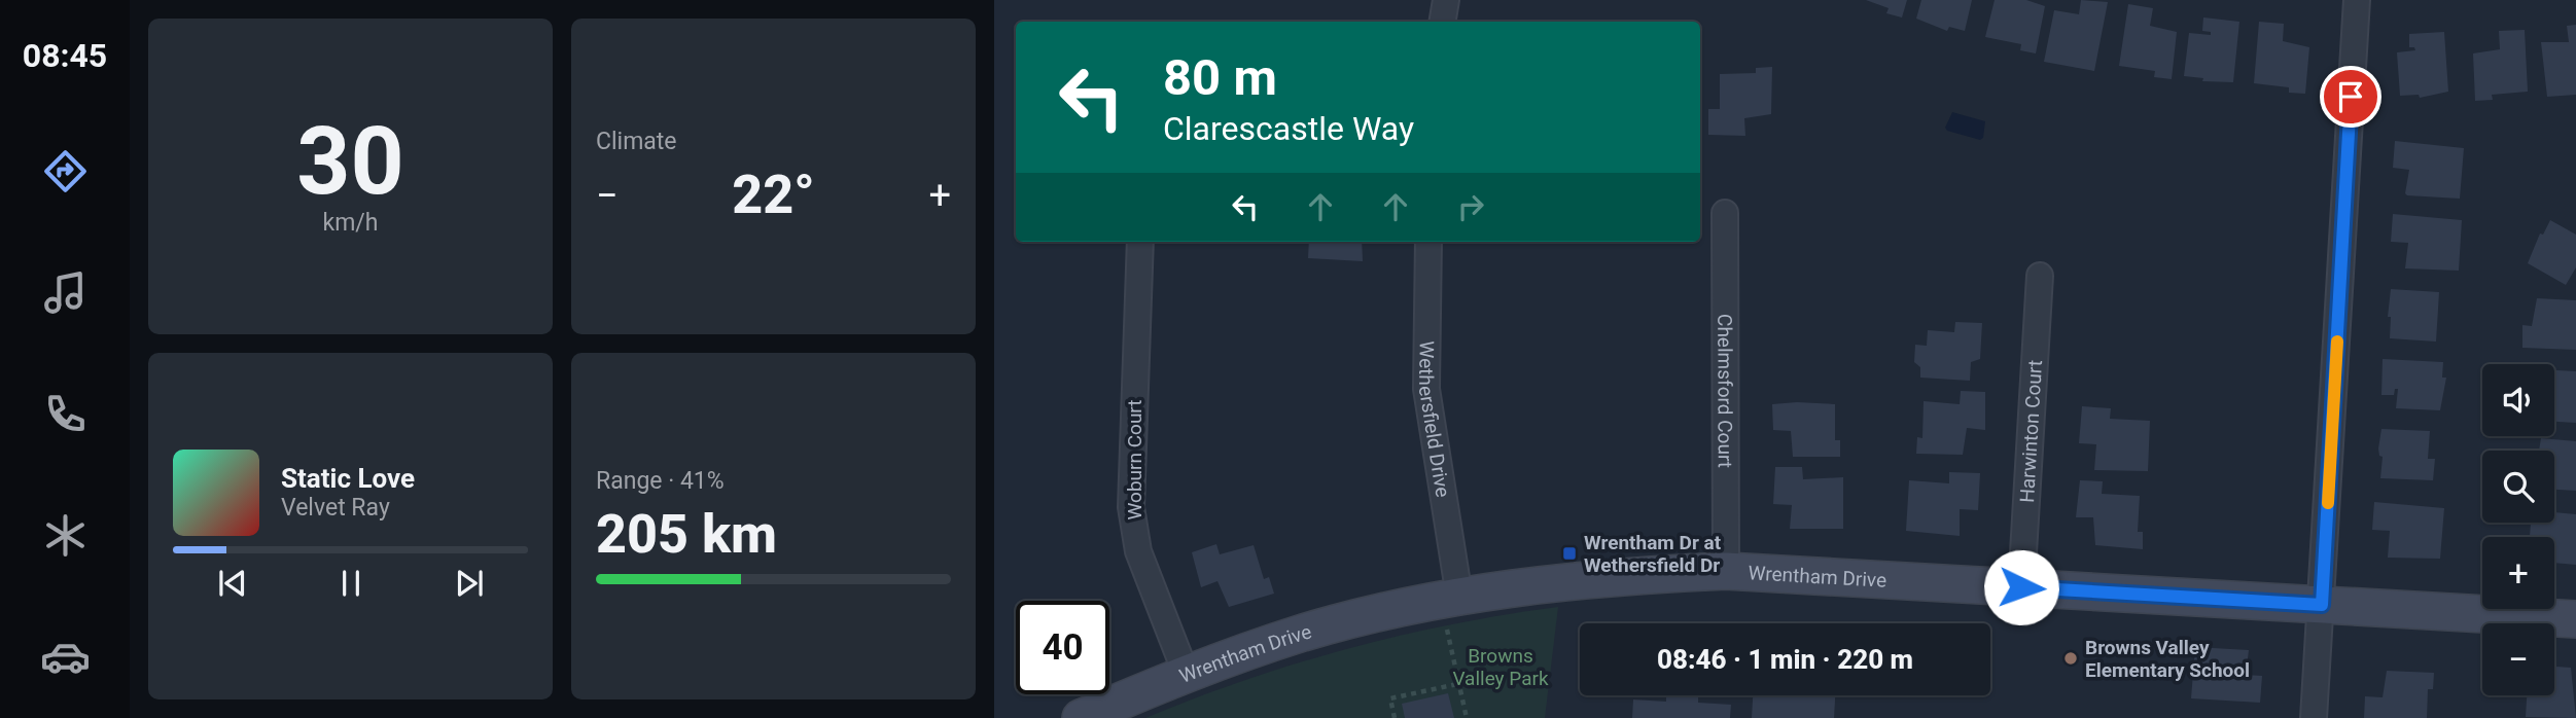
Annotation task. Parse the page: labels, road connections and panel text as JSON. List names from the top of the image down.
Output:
{
  "streets": {
    "street": [
      "Chelmsford Court",
      "Wethersfield Drive",
      "Harwinton Court",
      "Woburn Court",
      "Wrentham Drive"
    ]
  },
  "crossings": [
    ["Chelmsford Court", "Wrentham Drive"],
    ["Wethersfield Drive", "Wrentham Drive"],
    ["Harwinton Court", "Wrentham Drive"],
    ["Woburn Court", "Wrentham Drive"]
  ],
  "parks": ["Browns Valley Park"],
  "places": {
    "transit": ["Wrentham Dr at Wethersfield Dr"],
    "other": ["Browns Valley Elementary School"]
  },
  "page": {
    "tabs": "08:45",
    "tile": [
      ["30", "km/h"],
      "Climate",
      ["Range · 41%", "205 km"]
    ],
    "turn": ["80 m", "Clarescastle Way"],
    "heat": ["−", "22°", "+"],
    "map_buttons": ["+", "−"],
    "song": ["Static Love", "Velvet Ray"],
    "limit": "40",
    "trip": "08:46 · 1 min · 220 m"
  }
}
